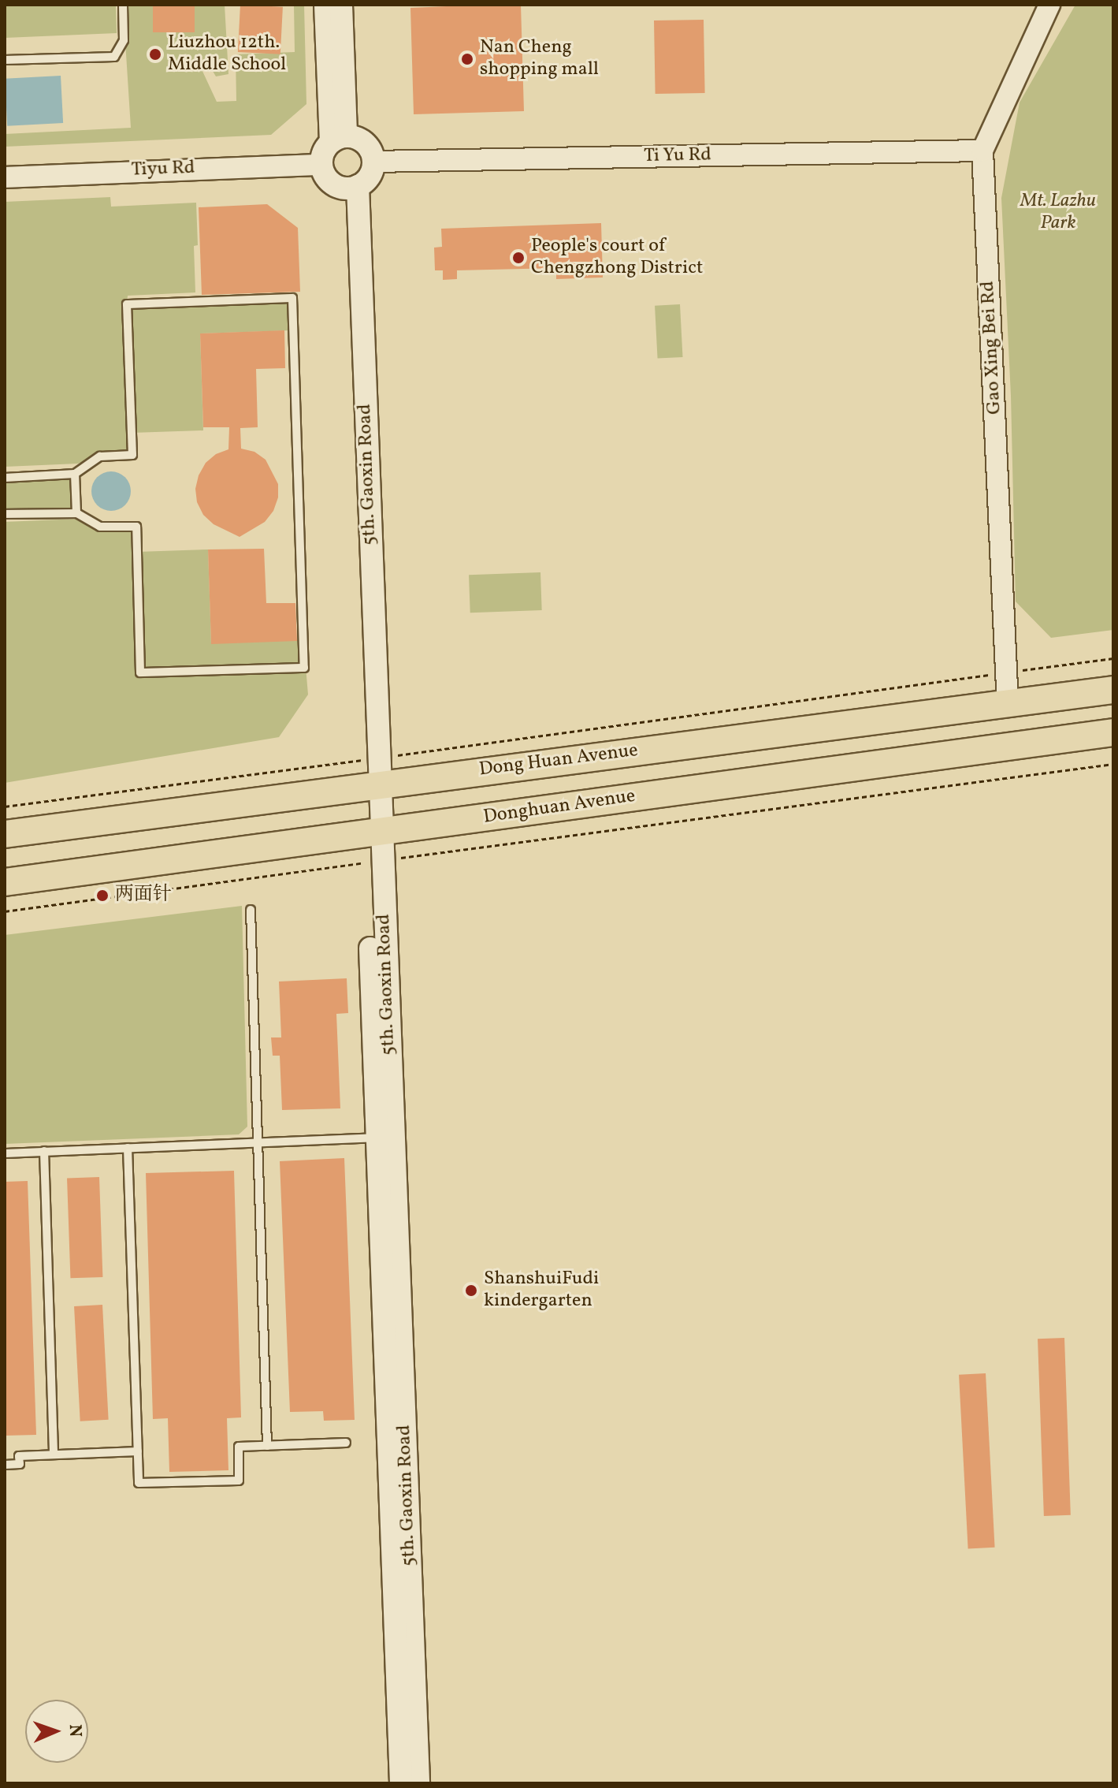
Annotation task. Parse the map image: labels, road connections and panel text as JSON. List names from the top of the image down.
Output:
{
  "streets": {
    "highway": ["Dong Huan Avenue", "Donghuan Avenue"],
    "main road": ["5th. Gaoxin Road"],
    "street": ["Ti Yu Rd", "Tiyu Rd", "Gao Xing Bei Rd"]
  },
  "crossings": [
    ["Ti Yu Rd", "Tiyu Rd"],
    ["Ti Yu Rd", "Gao Xing Bei Rd"],
    ["Ti Yu Rd", "5th. Gaoxin Road"],
    ["Tiyu Rd", "5th. Gaoxin Road"],
    ["Gao Xing Bei Rd", "Dong Huan Avenue"],
    ["5th. Gaoxin Road", "Dong Huan Avenue"],
    ["5th. Gaoxin Road", "Donghuan Avenue"]
  ],
  "parks": ["Mt. Lazhu Park"],
  "places": [
    "Liuzhou 12th. Middle School",
    "Nan Cheng shopping mall",
    "People's court of Chengzhong District",
    "两面针",
    "ShanshuiFudi kindergarten"
  ],
  "north": "right"
}
